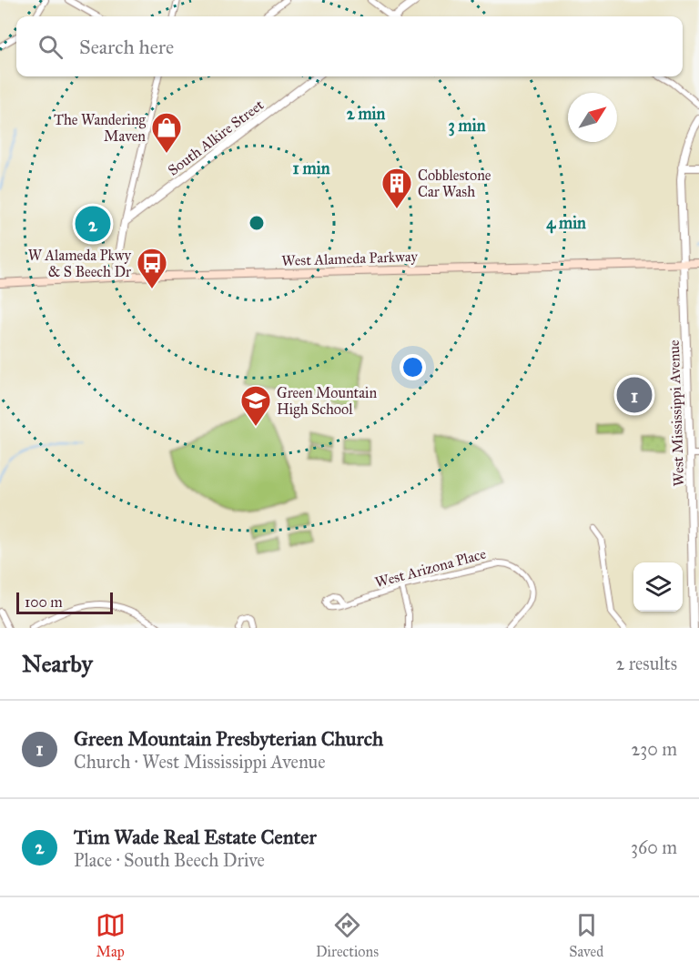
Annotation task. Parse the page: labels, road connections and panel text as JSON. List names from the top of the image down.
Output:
{
  "streets": {
    "main road": ["West Alameda Parkway"],
    "street": ["South Alkire Street", "West Mississippi Avenue", "West Arizona Place"]
  },
  "crossings": [
    ["West Alameda Parkway", "West Mississippi Avenue"]
  ],
  "places": {
    "shop": ["The Wandering Maven"],
    "building": ["Cobblestone Car Wash"],
    "bus stop": ["W Alameda Pkwy & S Beech Dr"],
    "school or university": ["Green Mountain High School"]
  },
  "scale_bar": "100 m",
  "north": "top right",
  "page": {
    "search": "Search here",
    "pins": ["2", "1"],
    "scale": "100 m",
    "heading": ["Nearby", "2 results"],
    "list": [
      {
        "mark": "1",
        "name": "Green Mountain Presbyterian Church",
        "note": "Church · West Mississippi Avenue",
        "value": "230 m"
      },
      {
        "mark": "2",
        "name": "Tim Wade Real Estate Center",
        "note": "Place · South Beech Drive",
        "value": "360 m"
      }
    ],
    "nav": ["Map", "Directions", "Saved"]
  },
  "rings": [
    "2 min",
    "3 min",
    "1 min",
    "4 min"
  ]
}
